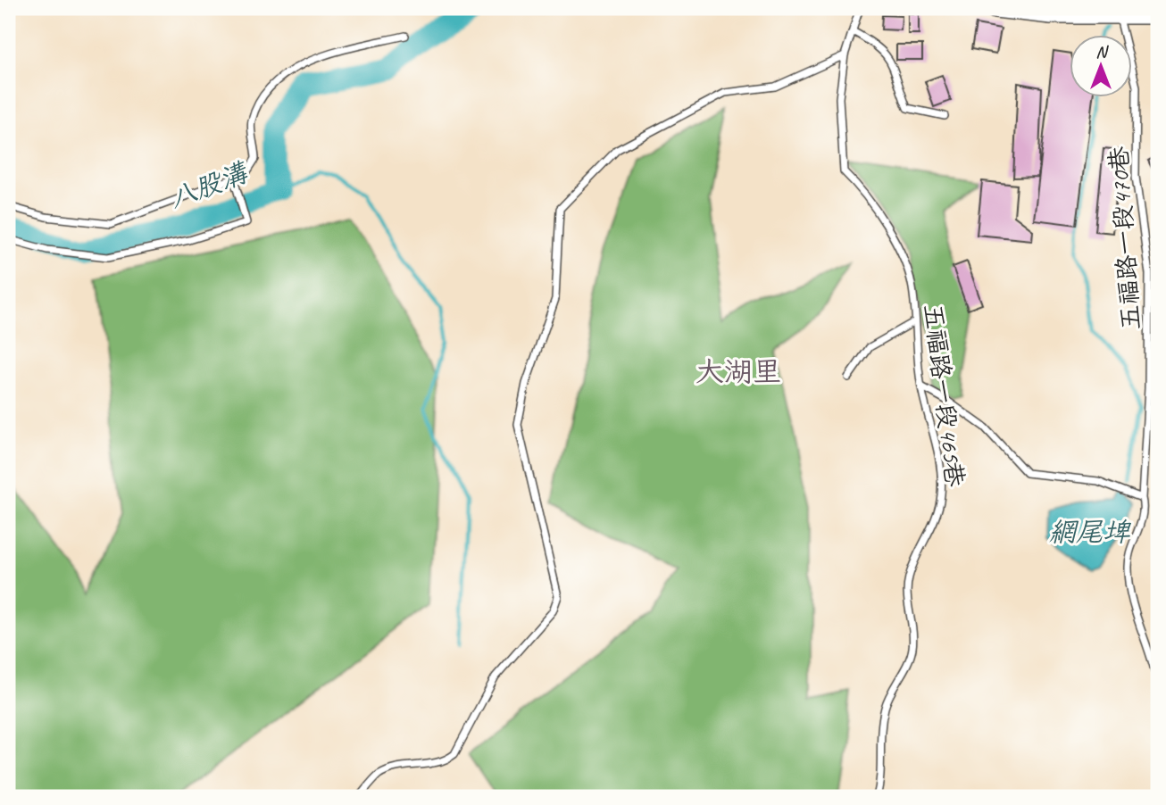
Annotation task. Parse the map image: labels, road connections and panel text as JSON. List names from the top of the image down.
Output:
{
  "streets": {
    "lane": ["五福路一段470巷", "五福路一段465巷"]
  },
  "districts": ["大湖里"],
  "water": ["八股溝", "網尾埤"],
  "north": "top"
}
